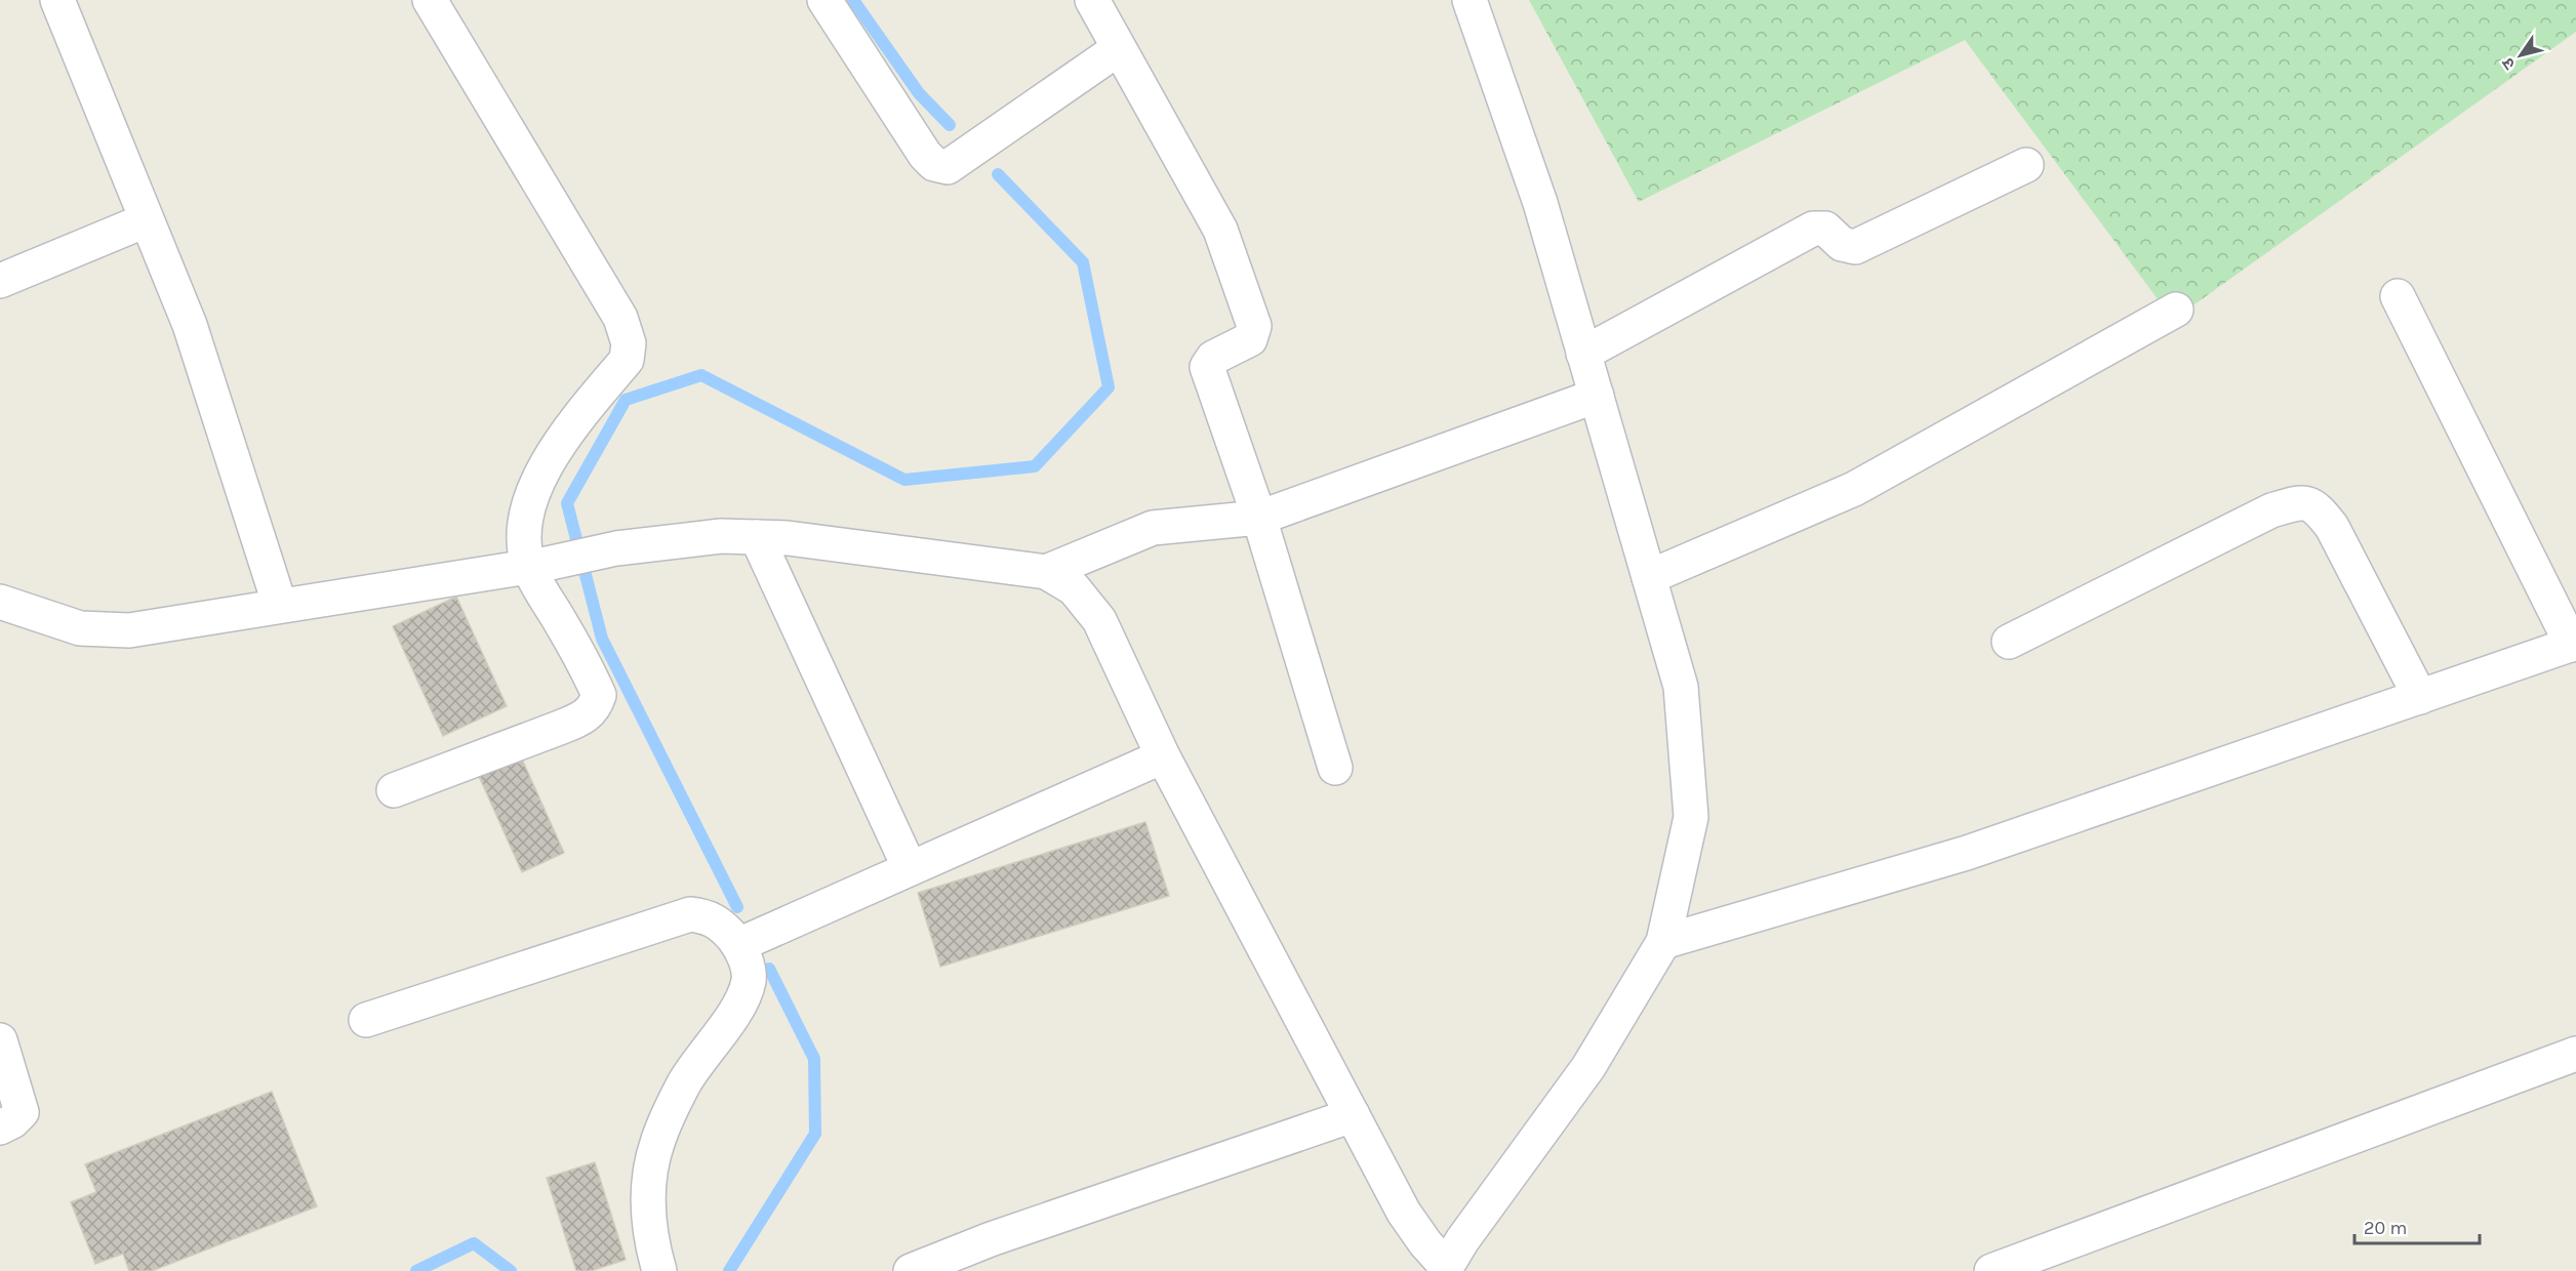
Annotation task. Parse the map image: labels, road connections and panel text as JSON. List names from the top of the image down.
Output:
{
  "scale_bar": "20 m",
  "north": "bottom left"
}
